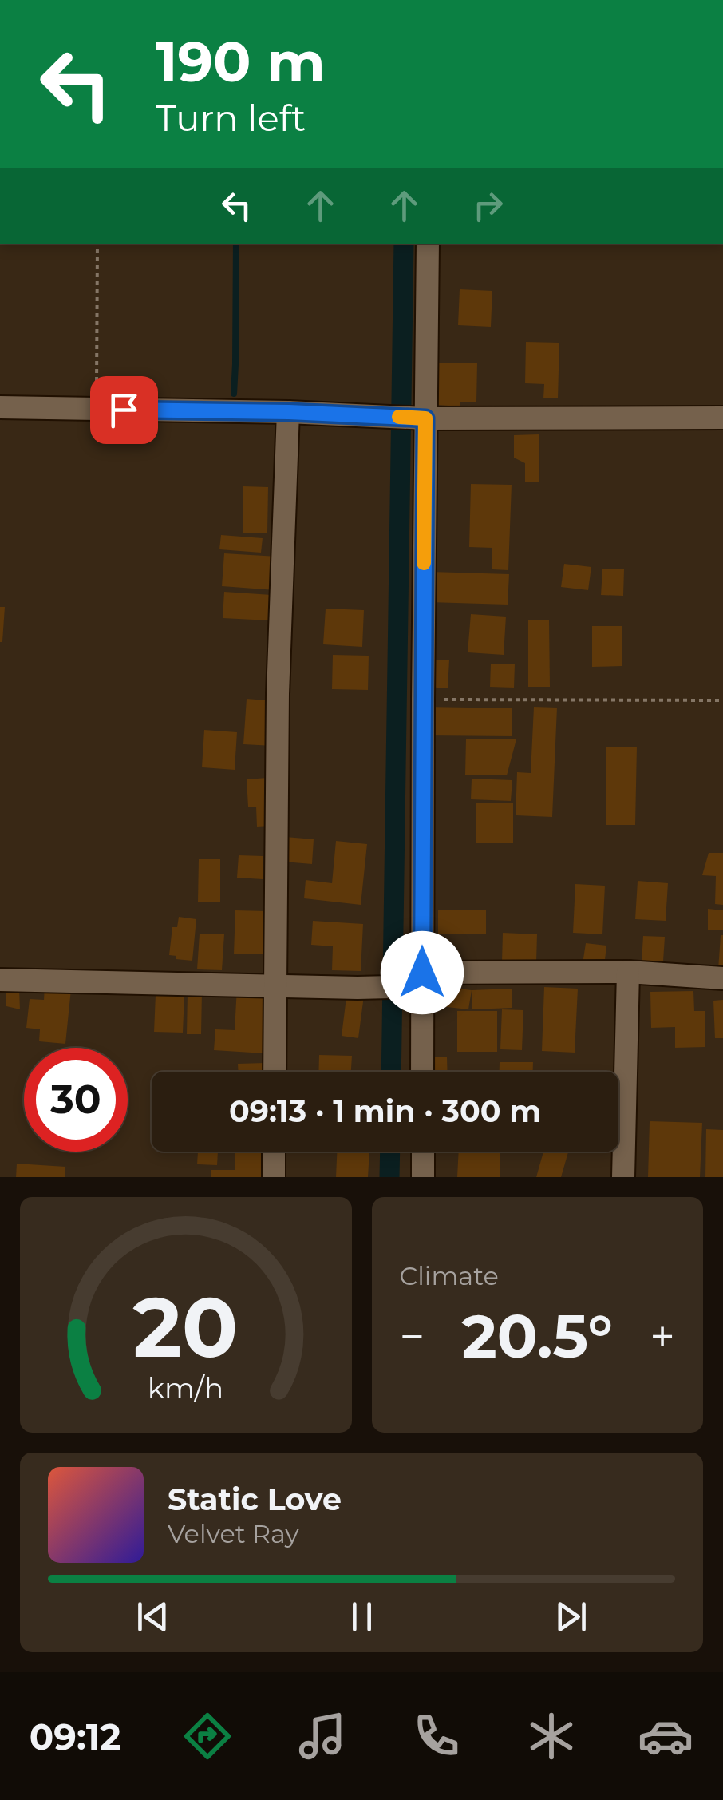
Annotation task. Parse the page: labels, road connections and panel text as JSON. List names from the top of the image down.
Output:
{
  "page": {
    "turn": ["190 m", "Turn left"],
    "limit": "30",
    "trip": "09:13 · 1 min · 300 m",
    "tile": "Climate",
    "heat": ["−", "20.5°", "+"],
    "song": ["Static Love", "Velvet Ray"],
    "tabs": "09:12",
    "gauge": ["20", "km/h"]
  }
}
